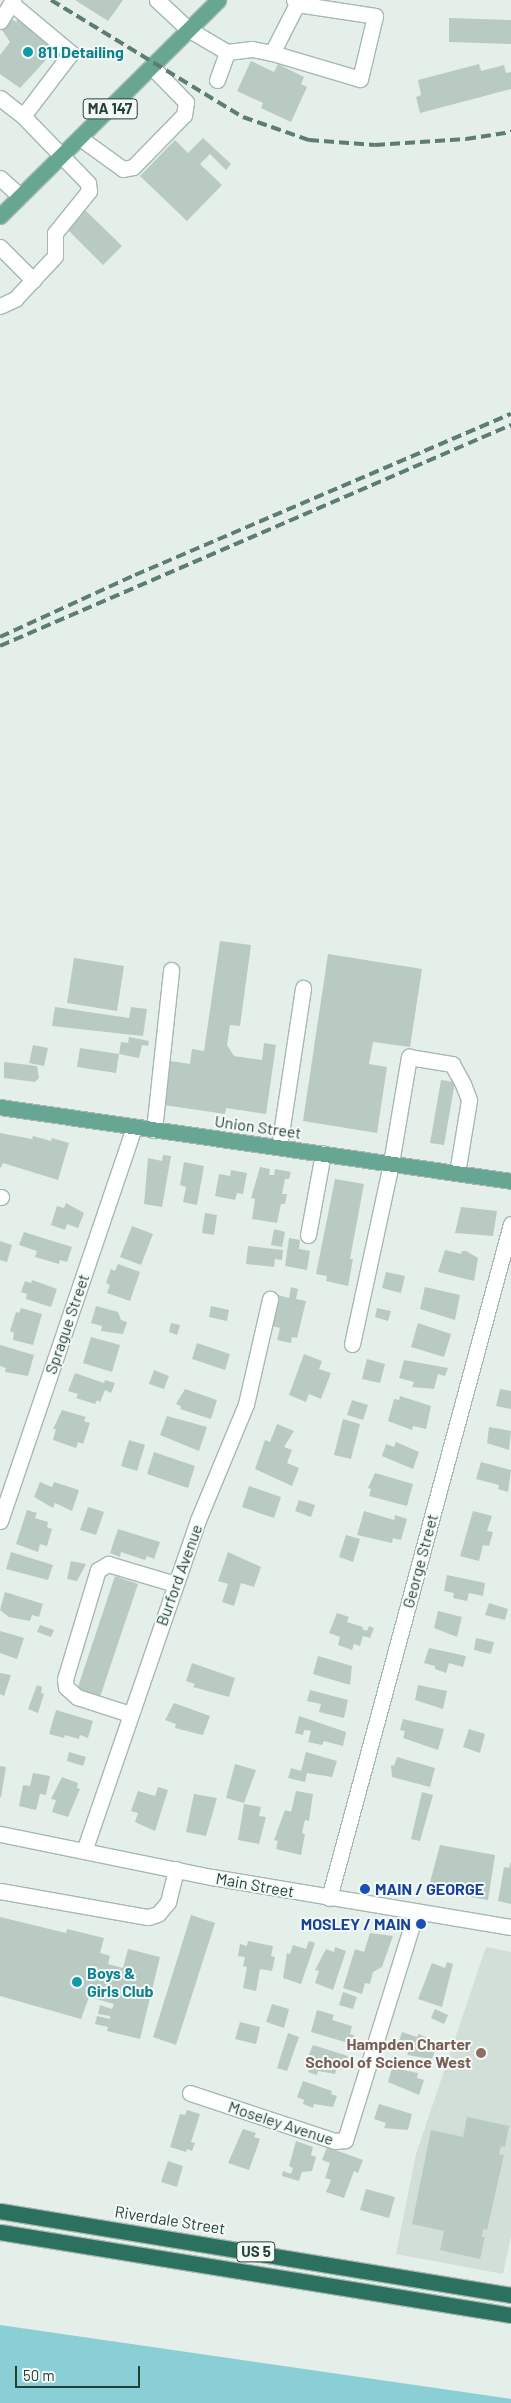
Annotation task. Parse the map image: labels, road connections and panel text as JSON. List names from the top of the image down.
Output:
{
  "streets": {
    "highway": ["Riverdale Street", "US 5"],
    "main road": ["MA 147", "Union Street"],
    "street": [
      "Sprague Street",
      "George Street",
      "Burford Avenue",
      "Main Street",
      "Moseley Avenue"
    ]
  },
  "crossings": [
    ["Union Street", "Sprague Street"],
    ["George Street", "Main Street"],
    ["Burford Avenue", "Main Street"],
    ["Main Street", "Moseley Avenue"]
  ],
  "places": [
    "811 Detailing",
    "MAIN / GEORGE",
    "MOSLEY / MAIN",
    "Boys & Girls Club",
    "Hampden Charter School of Science West"
  ],
  "scale_bar": "50 m"
}
